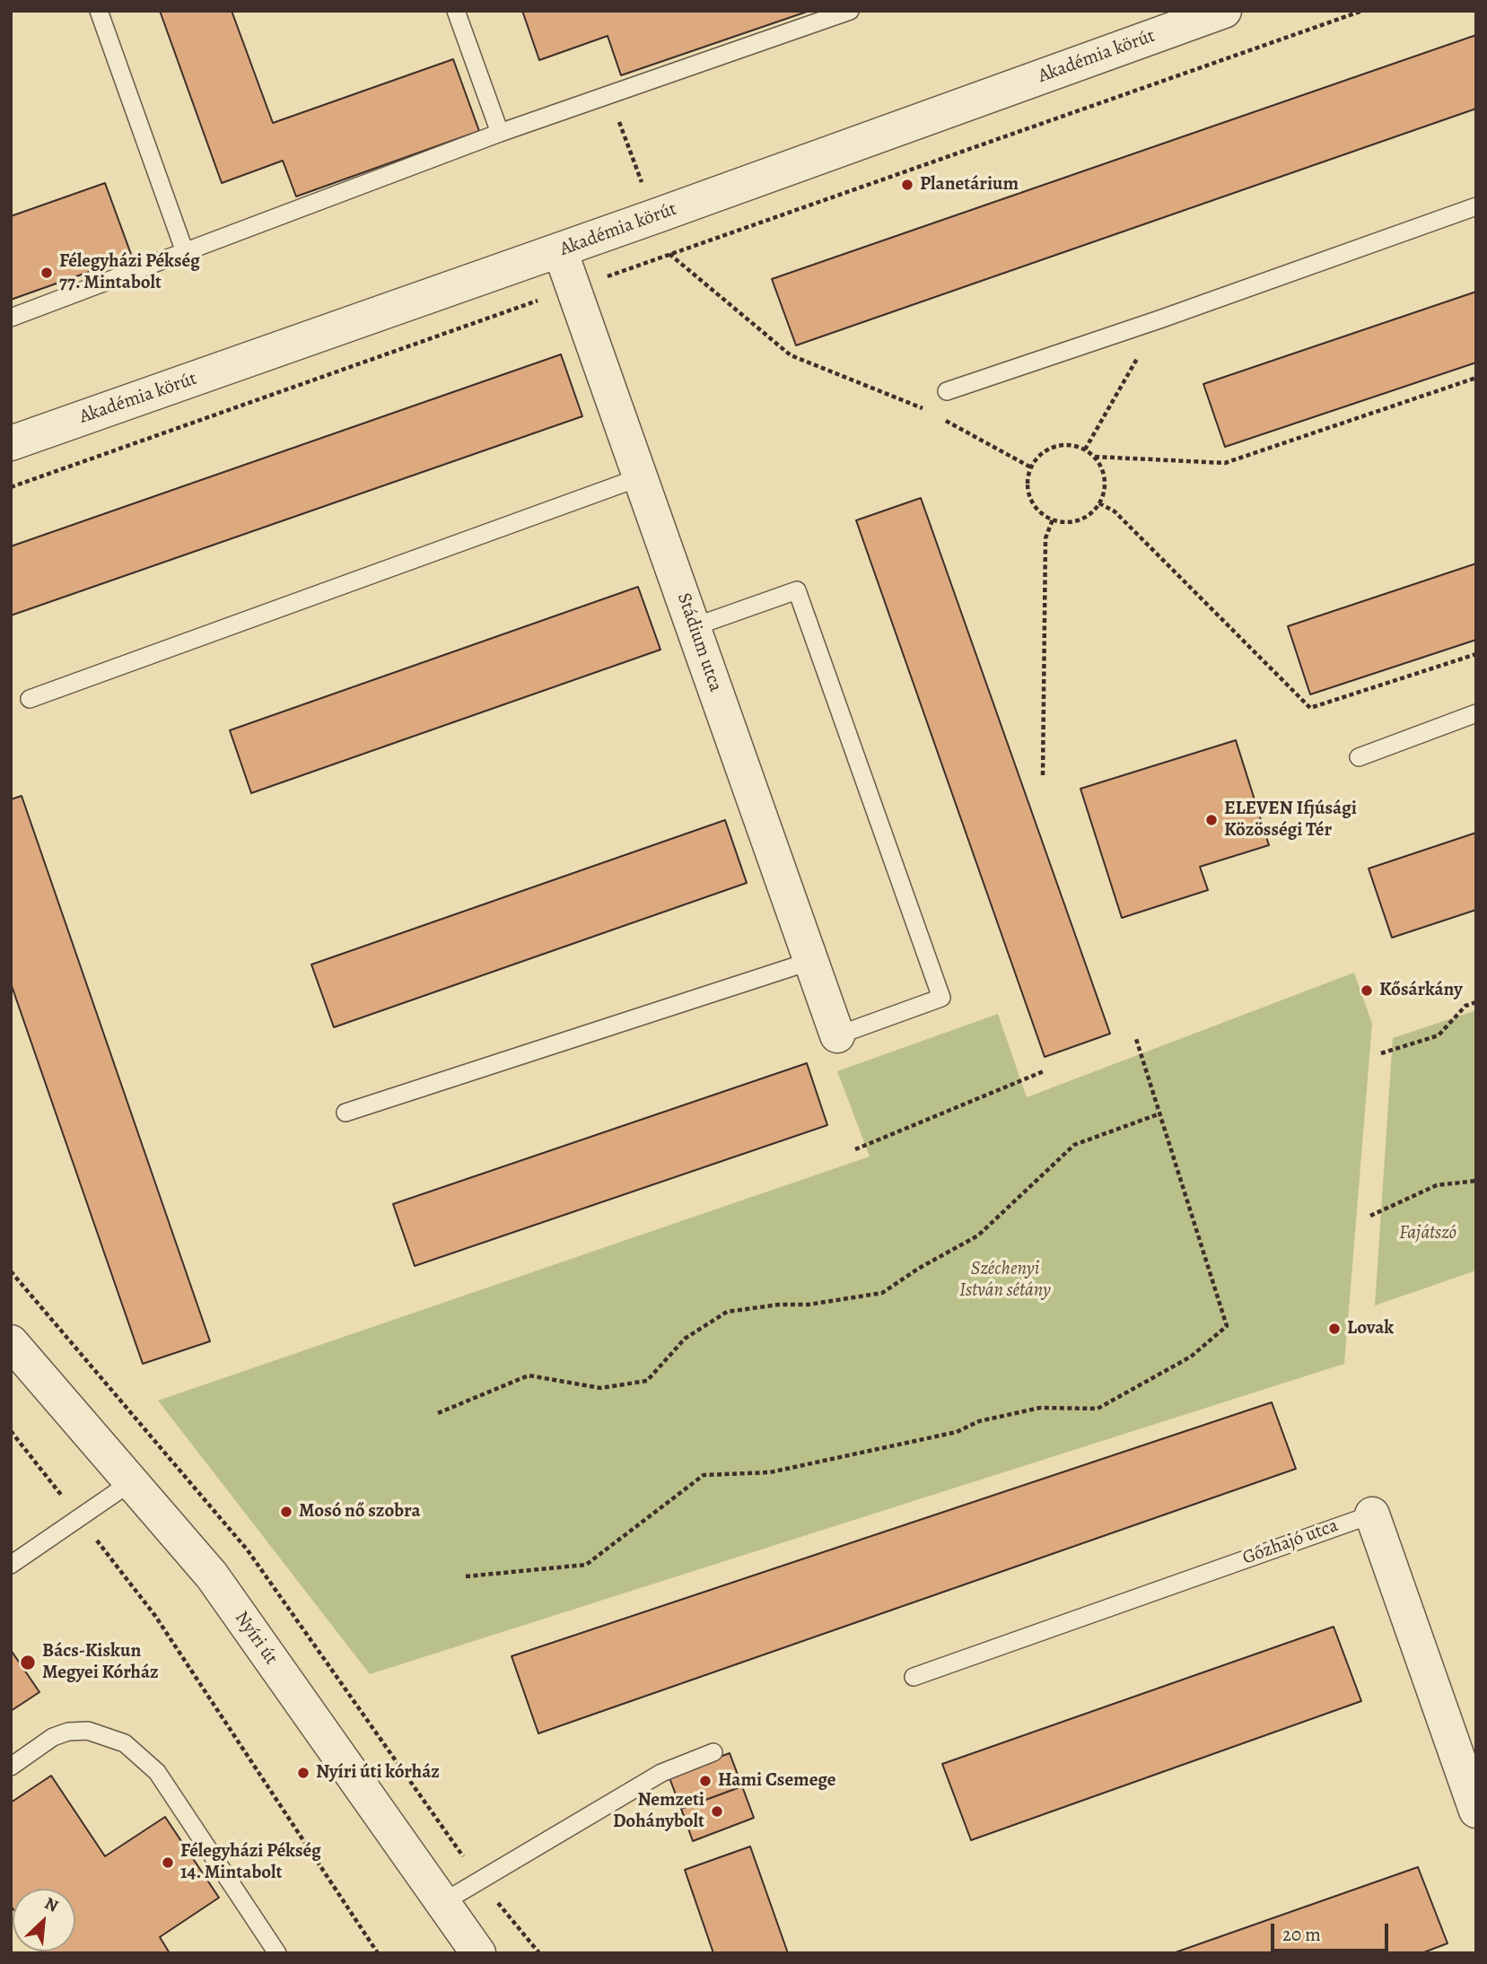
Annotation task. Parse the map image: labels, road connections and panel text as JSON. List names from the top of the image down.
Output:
{
  "streets": {
    "street": [
      "Akadémia körút",
      "Stádium utca",
      "Gőzhajó utca",
      "Nyíri út"
    ]
  },
  "crossings": [
    ["Akadémia körút", "Stádium utca"]
  ],
  "parks": ["Fajátszó", "Széchenyi István sétány"],
  "places": [
    "Planetárium",
    "Félegyházi Pékség 77. Mintabolt",
    "ELEVEN Ifjúsági Közösségi Tér",
    "Kősárkány",
    "Lovak",
    "Mosó nő szobra",
    "Bács-Kiskun Megyei Kórház",
    "Nyíri úti kórház",
    "Hami Csemege",
    "Nemzeti Dohánybolt",
    "Félegyházi Pékség 14. Mintabolt"
  ],
  "scale_bar": "20 m",
  "north": "top right"
}
